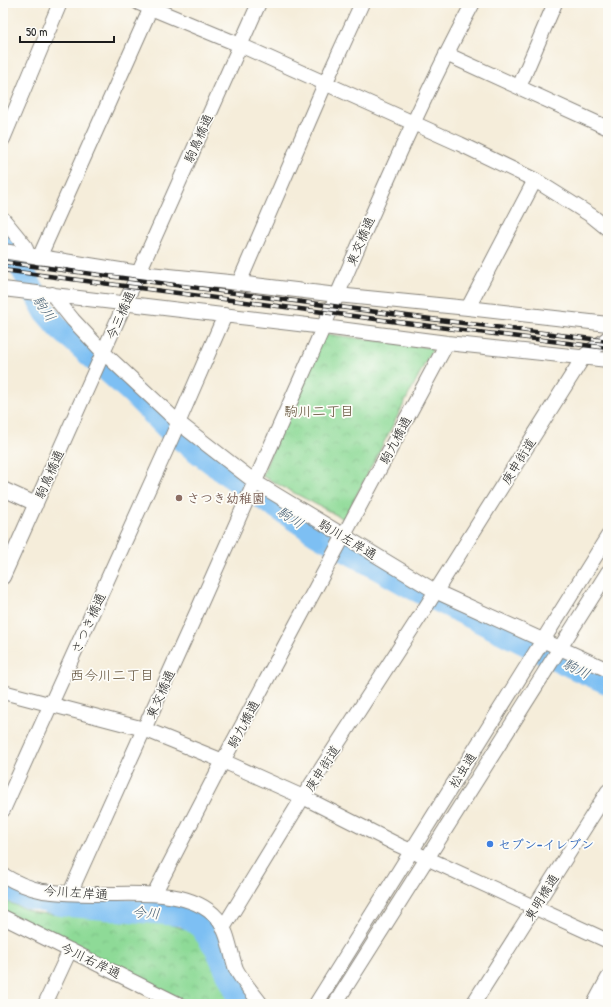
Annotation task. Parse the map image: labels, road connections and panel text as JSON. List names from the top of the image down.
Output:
{
  "streets": {
    "street": [
      "駒鳥橋通",
      "東交橋通",
      "今三橋通",
      "駒九橋通",
      "庚申街道",
      "駒川左岸通",
      "さつき橋通",
      "松虫通",
      "今川左岸通",
      "東明橋通",
      "今川右岸通"
    ]
  },
  "crossings": [
    ["駒鳥橋通", "今三橋通"],
    ["東交橋通", "駒川左岸通"],
    ["東交橋通", "今川左岸通"],
    ["今三橋通", "駒川左岸通"],
    ["駒九橋通", "駒川左岸通"],
    ["駒九橋通", "今川左岸通"],
    ["庚申街道", "駒川左岸通"],
    ["庚申街道", "今川左岸通"],
    ["駒川左岸通", "さつき橋通"],
    ["駒川左岸通", "松虫通"]
  ],
  "districts": ["駒川二丁目", "西今川二丁目"],
  "water": ["駒川", "今川"],
  "places": ["さつき幼稚園", "セブン-イレブン"],
  "scale_bar": "50 m"
}
